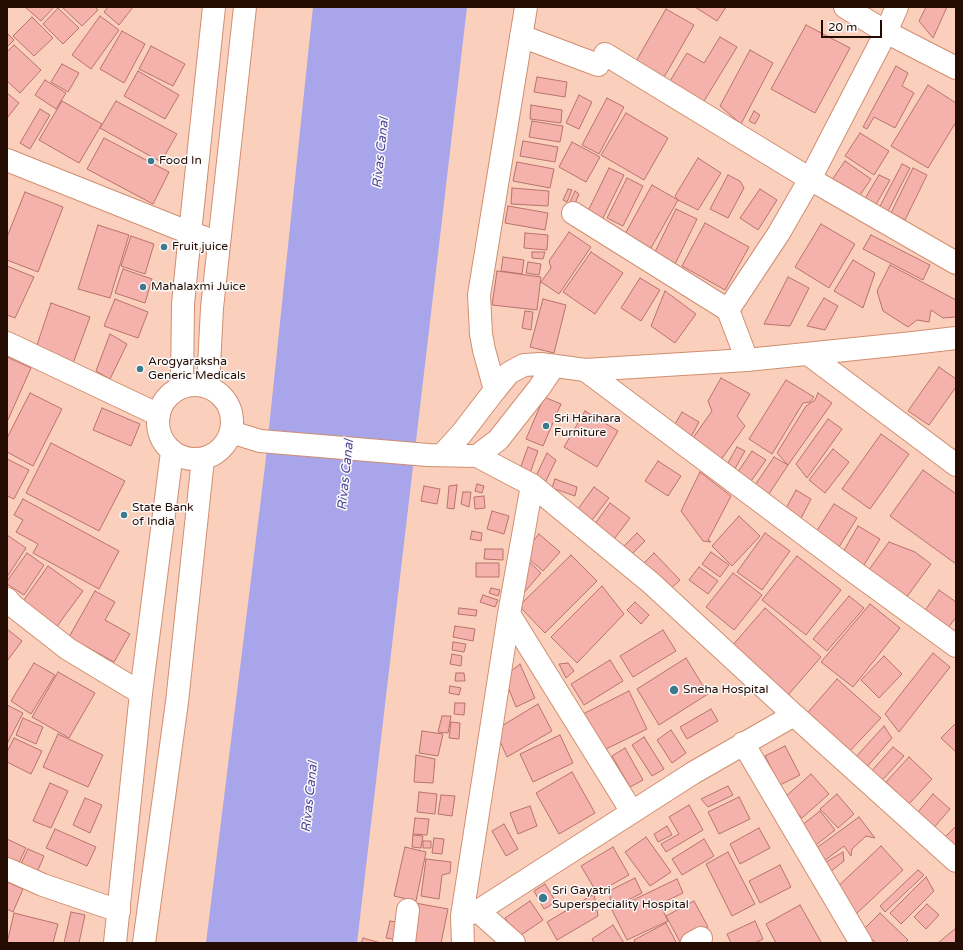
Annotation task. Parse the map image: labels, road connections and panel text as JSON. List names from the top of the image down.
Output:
{
  "water": ["Rivas Canal"],
  "places": [
    "Food In",
    "Fruit juice",
    "Mahalaxmi Juice",
    "Arogyaraksha Generic Medicals",
    "Sri Harihara Furniture",
    "State Bank of India",
    "Sneha Hospital",
    "Sri Gayatri Superspeciality Hospital"
  ],
  "scale_bar": "20 m"
}
